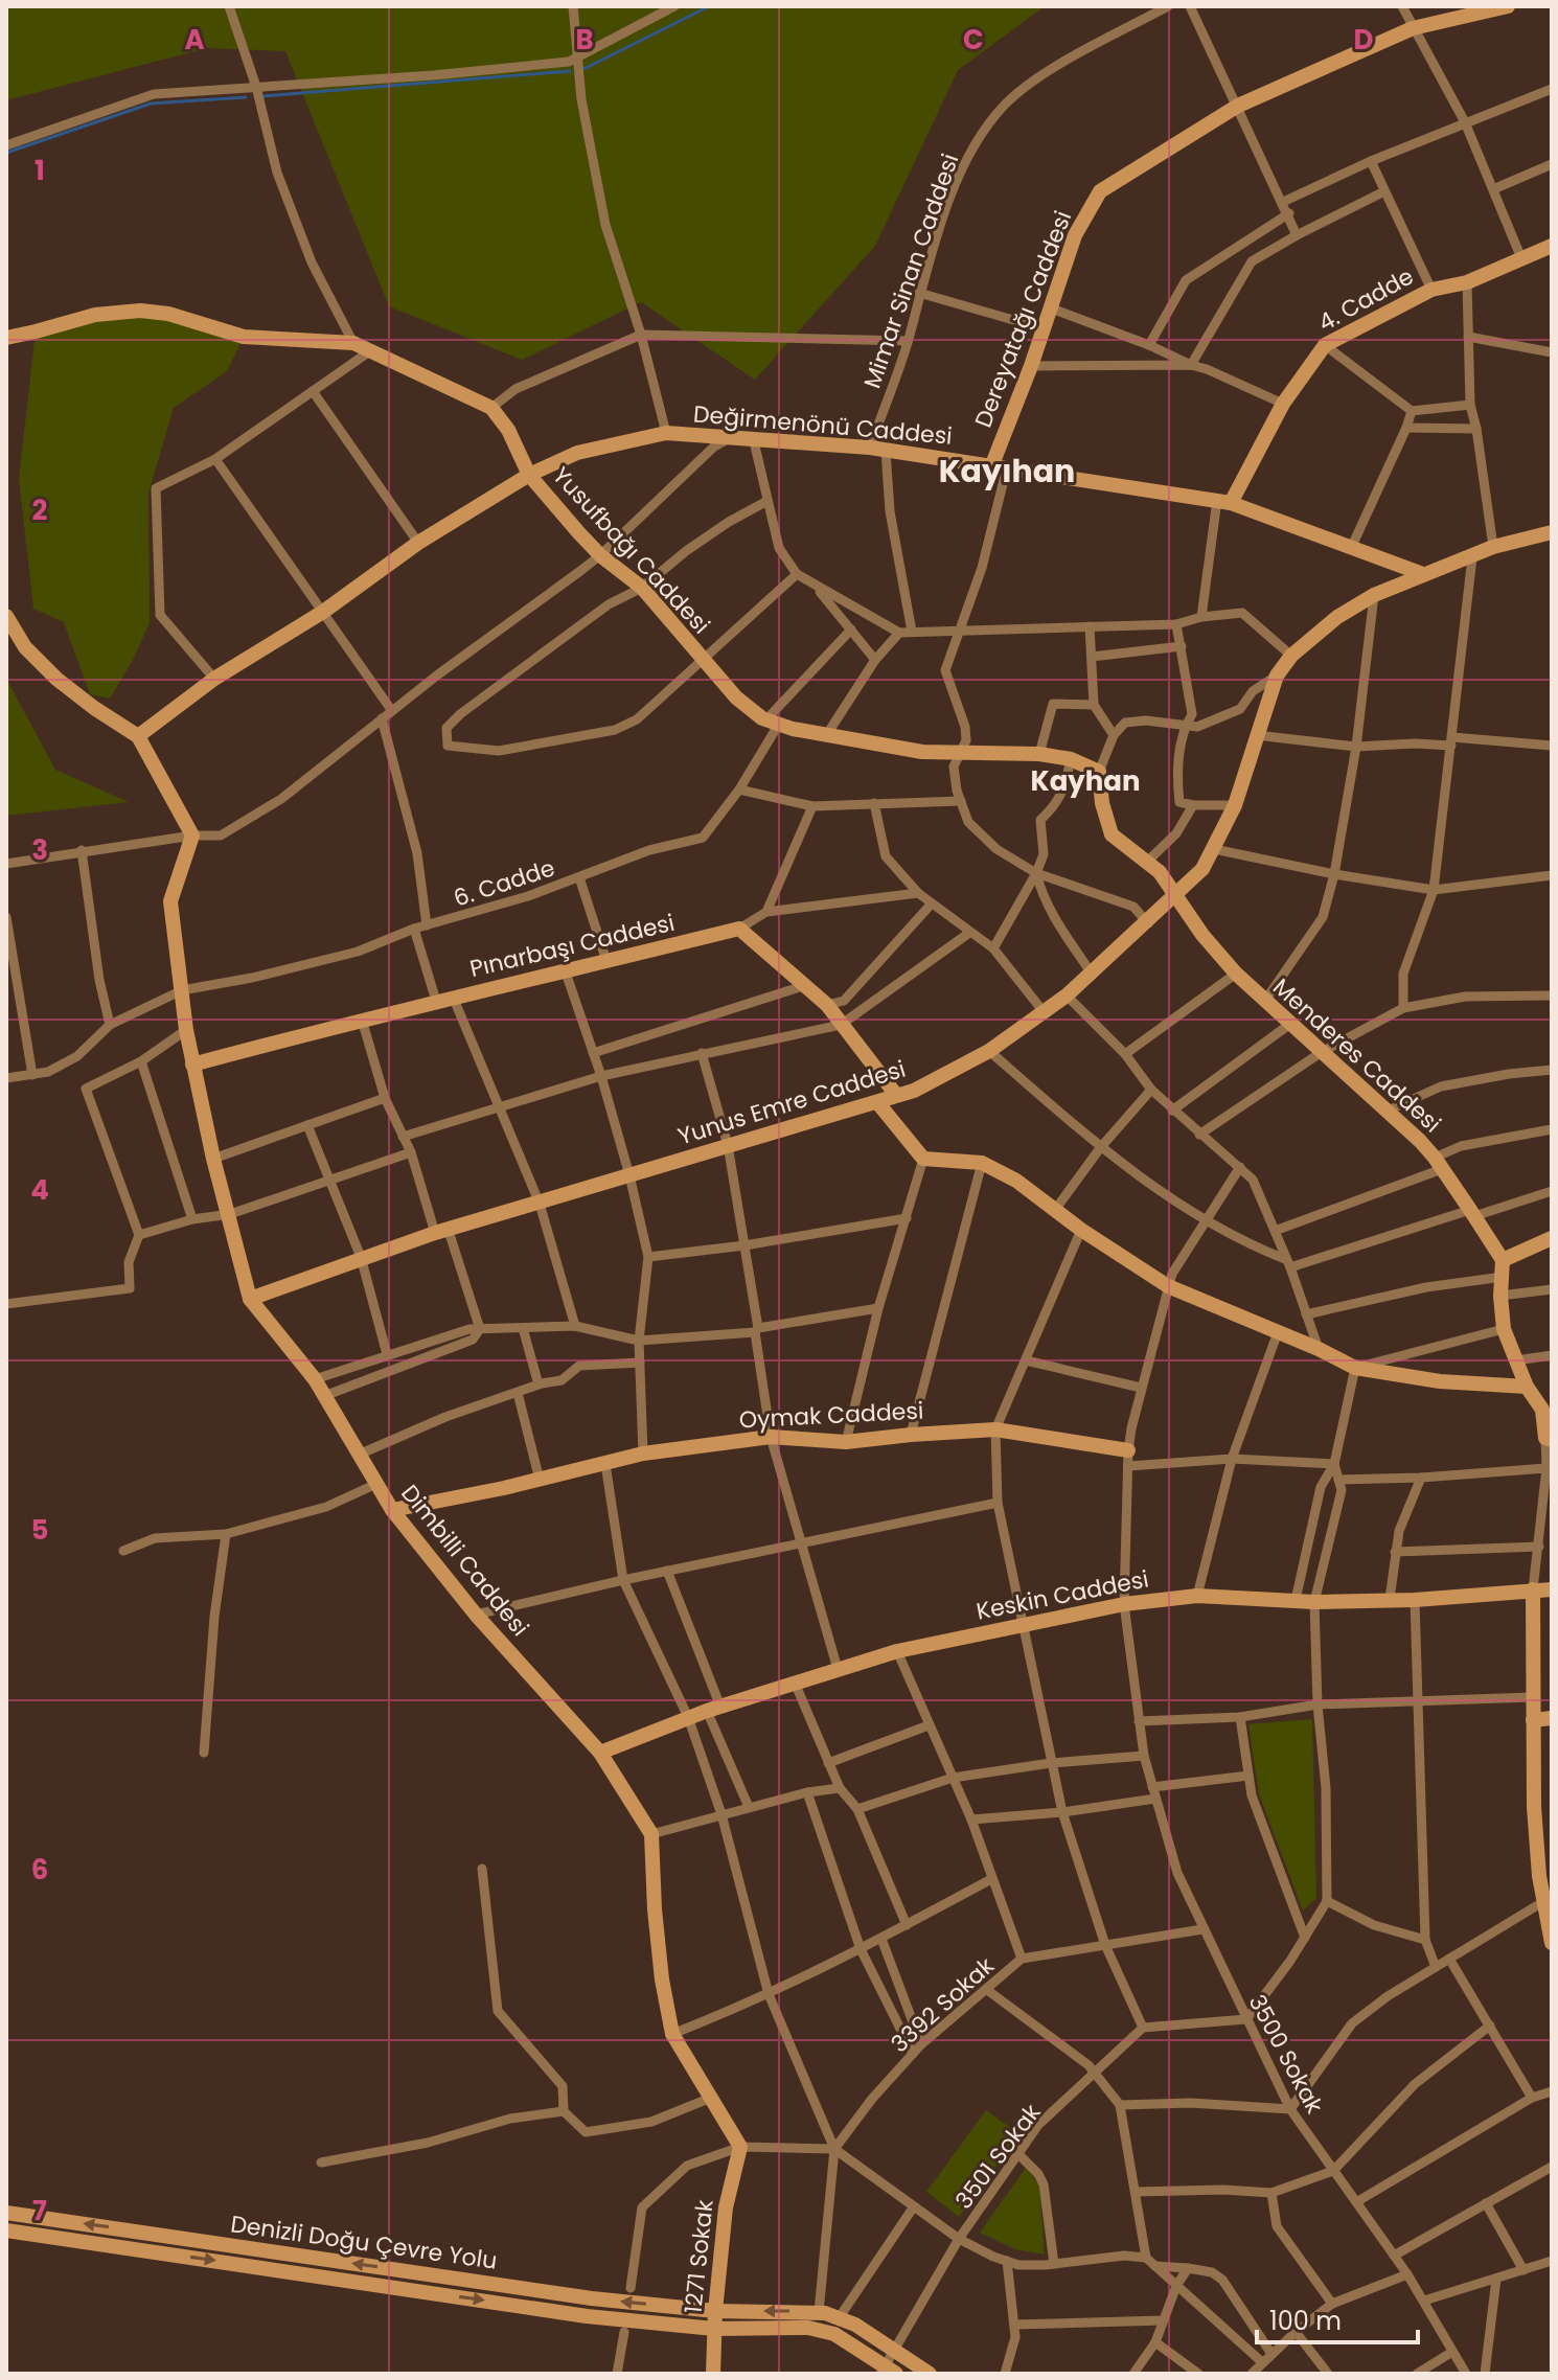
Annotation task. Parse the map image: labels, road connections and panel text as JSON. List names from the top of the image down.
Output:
{
  "streets": {
    "street": [
      "Mimar Sinan Caddesi",
      "4. Cadde",
      "Dereyatağı Caddesi",
      "Değirmenönü Caddesi",
      "Yusufbağı Caddesi",
      "6. Cadde",
      "Pınarbaşı Caddesi",
      "Menderes Caddesi",
      "Yunus Emre Caddesi",
      "Oymak Caddesi",
      "Dimbilli Caddesi",
      "Keskin Caddesi",
      "3392 Sokak",
      "3500 Sokak",
      "3501 Sokak",
      "Denizli Doğu Çevre Yolu",
      "1271 Sokak"
    ]
  },
  "crossings": [
    ["Mimar Sinan Caddesi", "Değirmenönü Caddesi"],
    ["4. Cadde", "Değirmenönü Caddesi"],
    ["Dereyatağı Caddesi", "Değirmenönü Caddesi"],
    ["Değirmenönü Caddesi", "Yusufbağı Caddesi"],
    ["Değirmenönü Caddesi", "Yunus Emre Caddesi"],
    ["Yusufbağı Caddesi", "6. Cadde"],
    ["6. Cadde", "Dimbilli Caddesi"],
    ["Pınarbaşı Caddesi", "Dimbilli Caddesi"],
    ["Menderes Caddesi", "Yunus Emre Caddesi"],
    ["Yunus Emre Caddesi", "Dimbilli Caddesi"],
    ["Oymak Caddesi", "Dimbilli Caddesi"],
    ["Oymak Caddesi", "3500 Sokak"],
    ["Dimbilli Caddesi", "Keskin Caddesi"],
    ["Dimbilli Caddesi", "1271 Sokak"],
    ["Keskin Caddesi", "3500 Sokak"],
    ["3392 Sokak", "3500 Sokak"],
    ["3501 Sokak", "Denizli Doğu Çevre Yolu"],
    ["Denizli Doğu Çevre Yolu", "1271 Sokak"]
  ],
  "districts": ["Kayıhan", "Kayhan"],
  "scale_bar": "100 m",
  "grid": {
    "columns": [
      "A",
      "B",
      "C",
      "D"
    ],
    "rows": [
      "1",
      "2",
      "3",
      "4",
      "5",
      "6",
      "7"
    ]
  }
}
